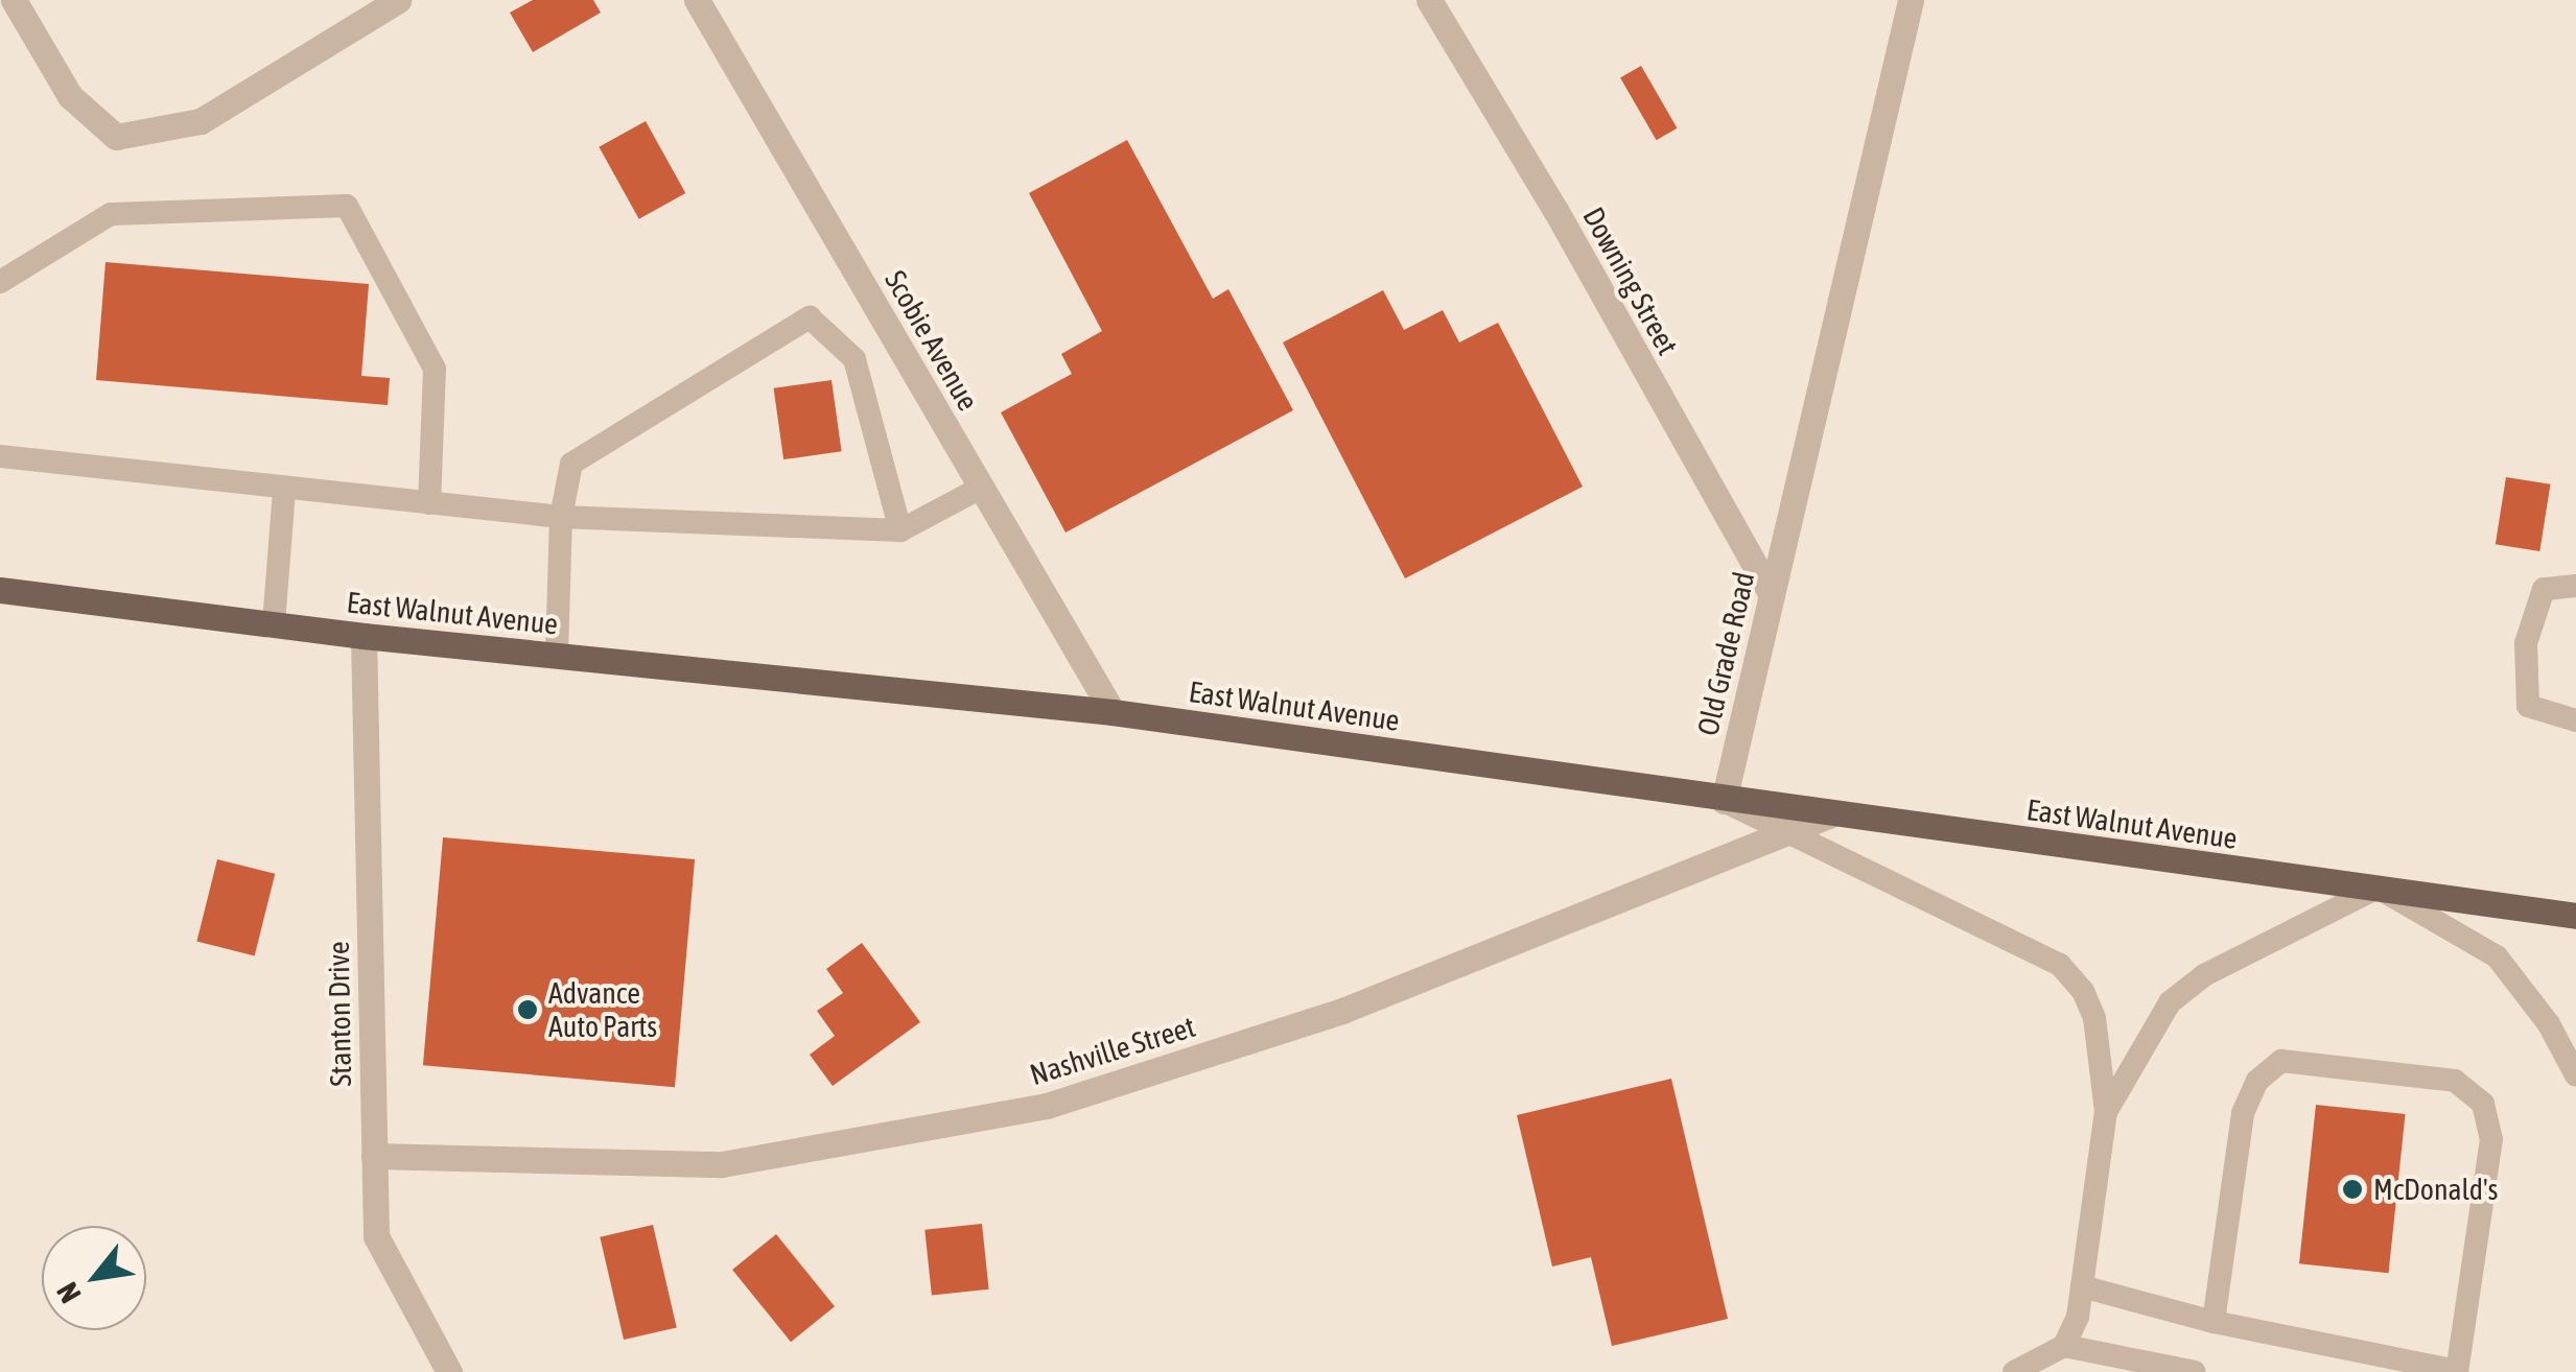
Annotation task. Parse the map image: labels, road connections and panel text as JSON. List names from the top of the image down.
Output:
{
  "streets": {
    "main road": ["East Walnut Avenue"],
    "street": [
      "Downing Street",
      "Scobie Avenue",
      "Old Grade Road",
      "Stanton Drive",
      "Nashville Street"
    ]
  },
  "crossings": [
    ["Downing Street", "Old Grade Road"],
    ["Scobie Avenue", "East Walnut Avenue"],
    ["East Walnut Avenue", "Old Grade Road"],
    ["East Walnut Avenue", "Stanton Drive"],
    ["East Walnut Avenue", "Nashville Street"],
    ["Stanton Drive", "Nashville Street"]
  ],
  "places": ["Advance Auto Parts", "McDonald's"],
  "north": "bottom left"
}
